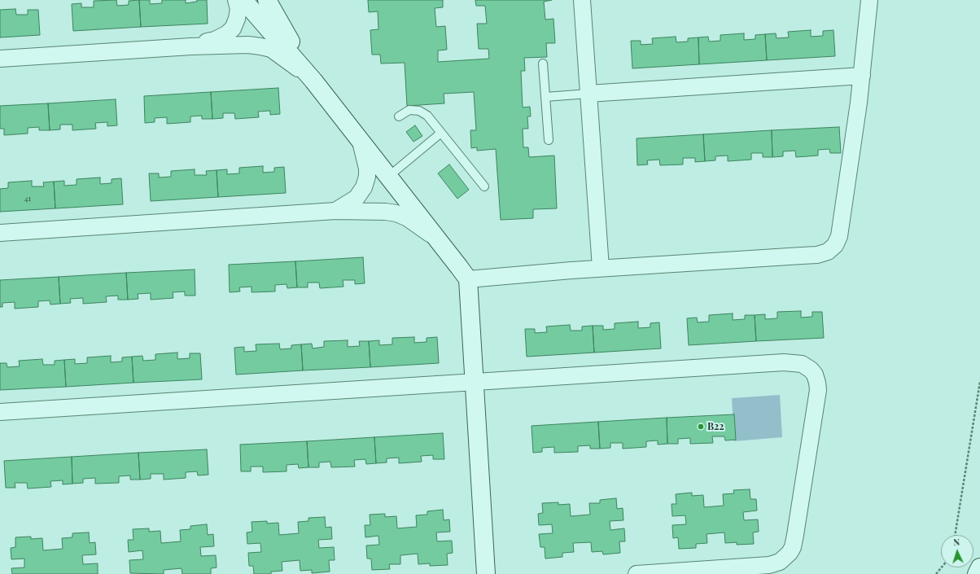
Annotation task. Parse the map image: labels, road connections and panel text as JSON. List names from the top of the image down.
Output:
{
  "places": ["B22"],
  "house_numbers": ["41"],
  "north": "top"
}
